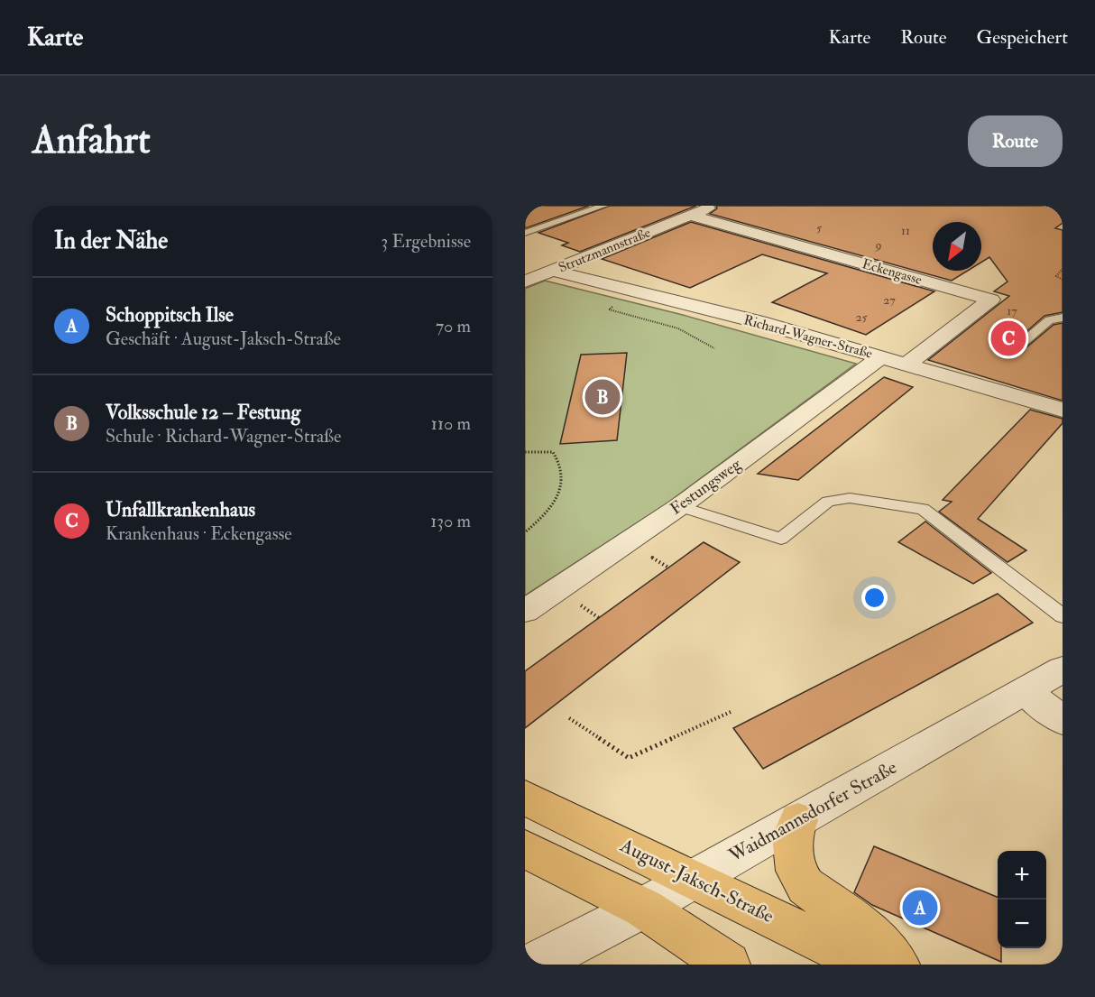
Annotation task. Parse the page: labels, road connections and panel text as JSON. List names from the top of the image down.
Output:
{
  "streets": {
    "main road": ["August-Jaksch-Straße"],
    "street": [
      "Strutzmannstraße",
      "Eckengasse",
      "Richard-Wagner-Straße",
      "Festungsweg",
      "Waidmannsdorfer Straße"
    ]
  },
  "crossings": [
    ["Strutzmannstraße", "Eckengasse"],
    ["Strutzmannstraße", "Richard-Wagner-Straße"],
    ["Eckengasse", "Richard-Wagner-Straße"],
    ["Richard-Wagner-Straße", "Festungsweg"],
    ["Waidmannsdorfer Straße", "August-Jaksch-Straße"]
  ],
  "house_numbers": [
    "5",
    "11",
    "9",
    "27",
    "17",
    "25"
  ],
  "north": "bottom left",
  "page": {
    "header": "Karte",
    "nav": ["Karte", "Route", "Gespeichert"],
    "buttons": "Route",
    "title": "Anfahrt",
    "heading": ["In der Nähe", "3 Ergebnisse"],
    "list": [
      {
        "mark": "A",
        "name": "Schoppitsch Ilse",
        "note": "Geschäft · August-Jaksch-Straße",
        "value": "70 m"
      },
      {
        "mark": "B",
        "name": "Volksschule 12 – Festung",
        "note": "Schule · Richard-Wagner-Straße",
        "value": "110 m"
      },
      {
        "mark": "C",
        "name": "Unfallkrankenhaus",
        "note": "Krankenhaus · Eckengasse",
        "value": "130 m"
      }
    ],
    "pins": ["C", "B", "A"],
    "map_buttons": ["+", "−"]
  }
}
